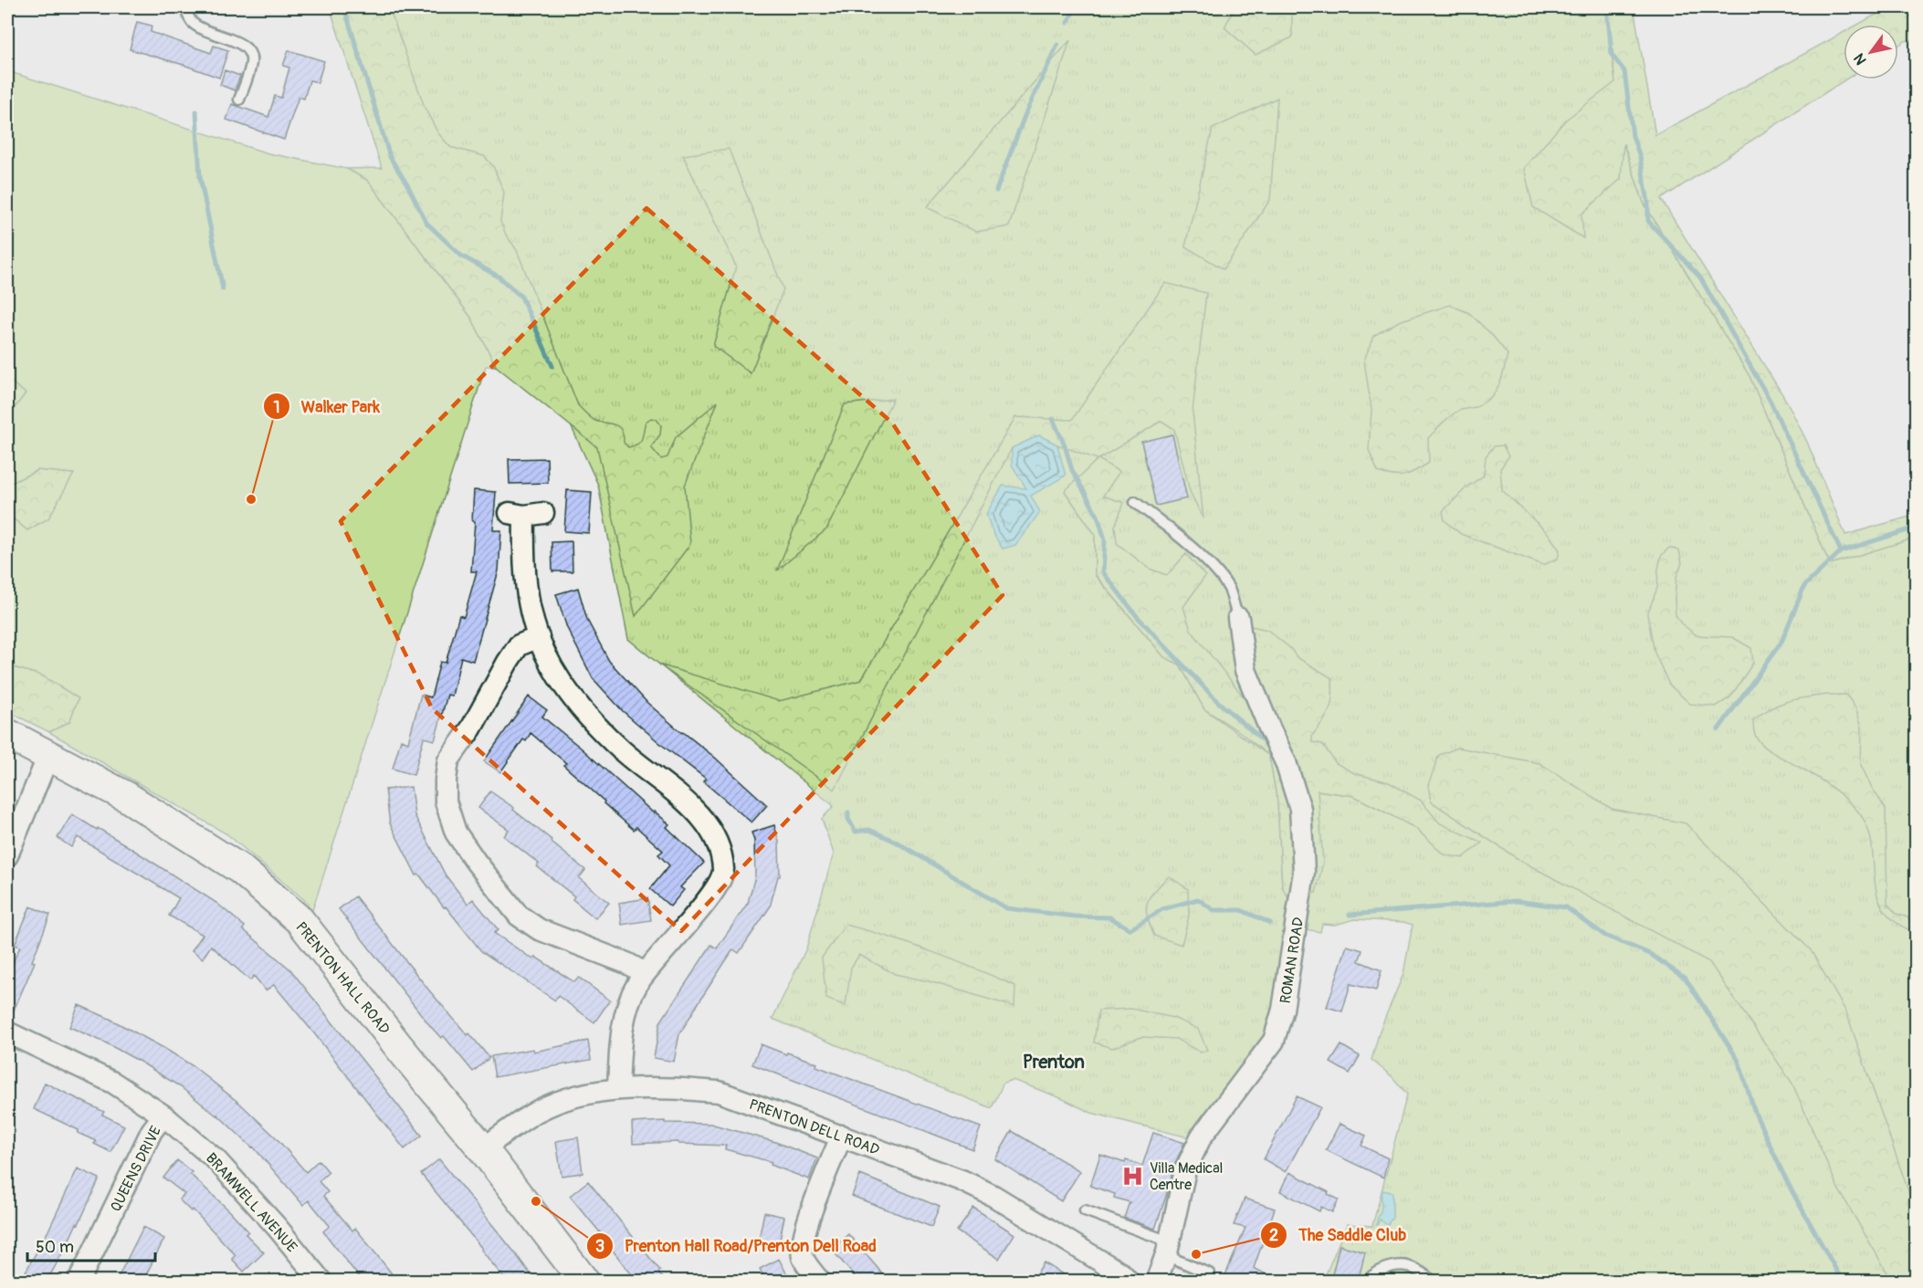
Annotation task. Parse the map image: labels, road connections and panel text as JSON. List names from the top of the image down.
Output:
{
  "streets": {
    "street": [
      "ROMAN ROAD",
      "PRENTON HALL ROAD",
      "PRENTON DELL ROAD",
      "QUEENS DRIVE",
      "BRAMWELL AVENUE"
    ]
  },
  "crossings": [
    ["PRENTON HALL ROAD", "PRENTON DELL ROAD"],
    ["QUEENS DRIVE", "BRAMWELL AVENUE"]
  ],
  "districts": ["Prenton"],
  "places": {
    "other": ["Walker Park", "Prenton Hall Road/Prenton Dell Road", "The Saddle Club"],
    "hospital": ["Villa Medical Centre"]
  },
  "scale_bar": "50 m",
  "north": "bottom left"
}
